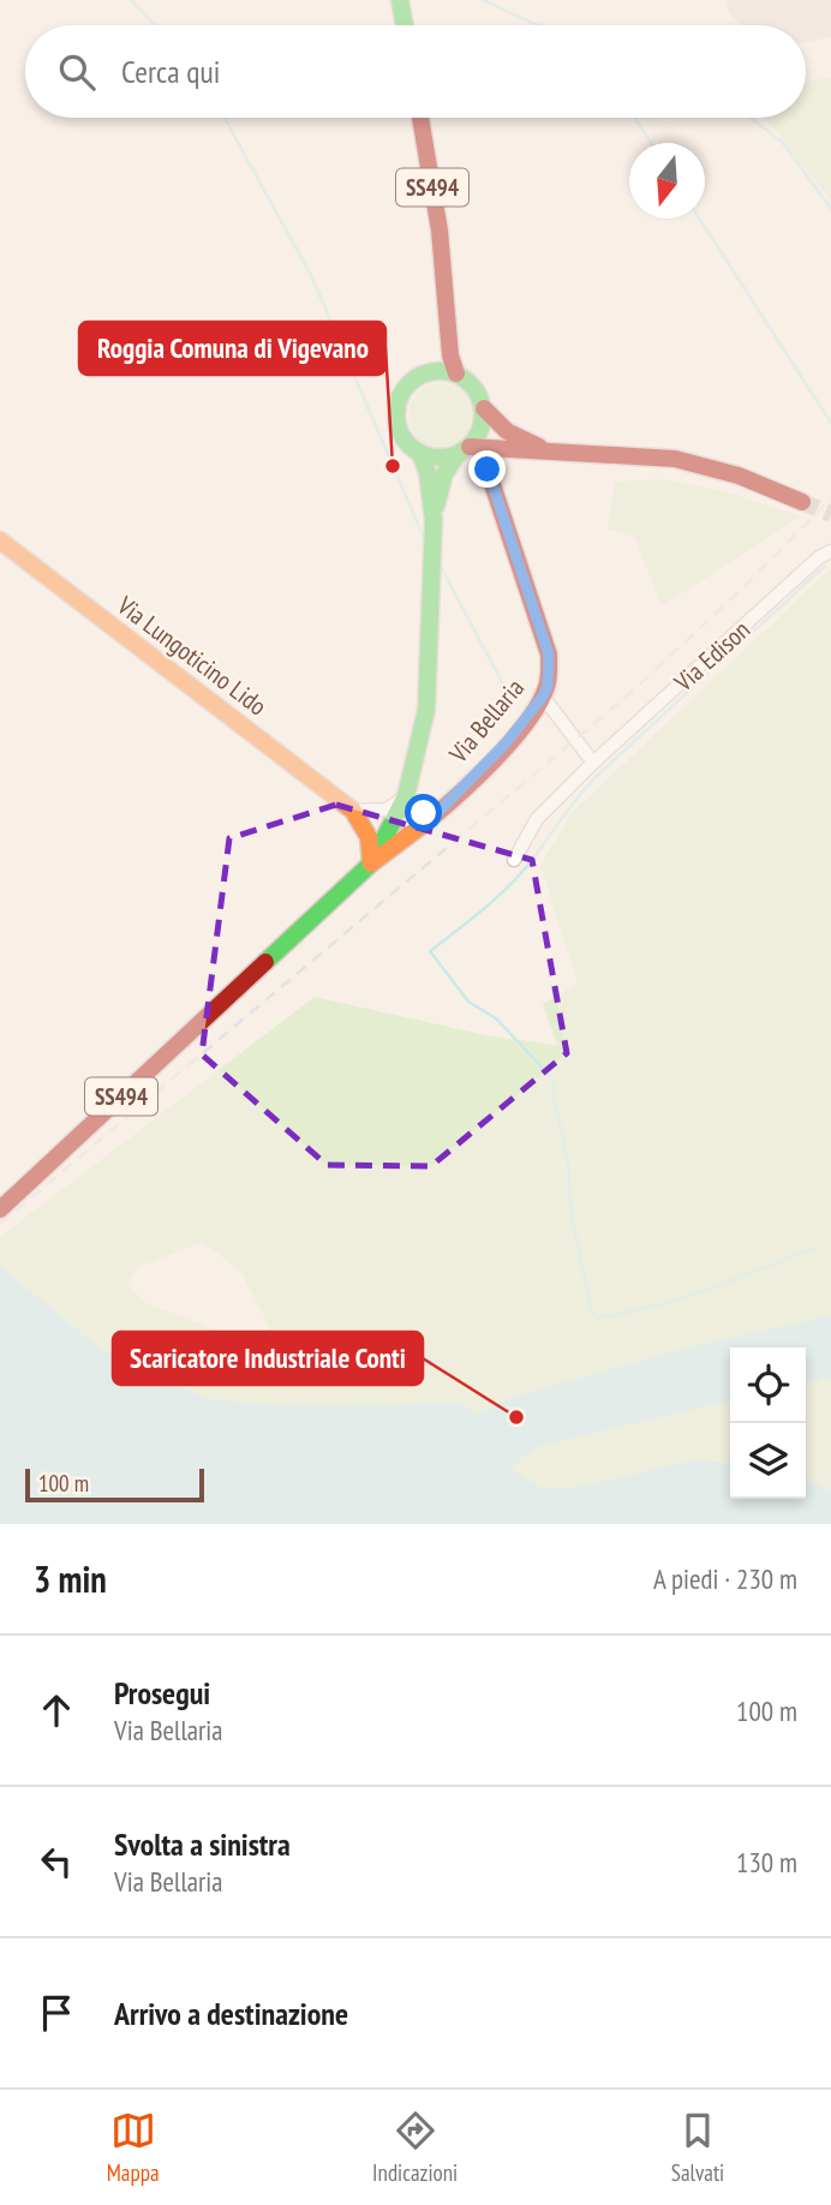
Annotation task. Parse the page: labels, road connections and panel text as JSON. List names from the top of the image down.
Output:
{
  "streets": {
    "main road": ["SS494", "Via Lungoticino Lido", "Via Bellaria"],
    "street": ["Via Edison"]
  },
  "crossings": [
    ["SS494", "Via Bellaria"]
  ],
  "places": ["Roggia Comuna di Vigevano", "Scaricatore Industriale Conti"],
  "scale_bar": "100 m",
  "north": "bottom",
  "page": {
    "search": "Cerca qui",
    "scale": "100 m",
    "heading": ["3 min", "A piedi · 230 m"],
    "list": [
      ["Prosegui", "Via Bellaria", "100 m"],
      ["Svolta a sinistra", "Via Bellaria", "130 m"],
      "Arrivo a destinazione"
    ],
    "nav": ["Mappa", "Indicazioni", "Salvati"]
  }
}
